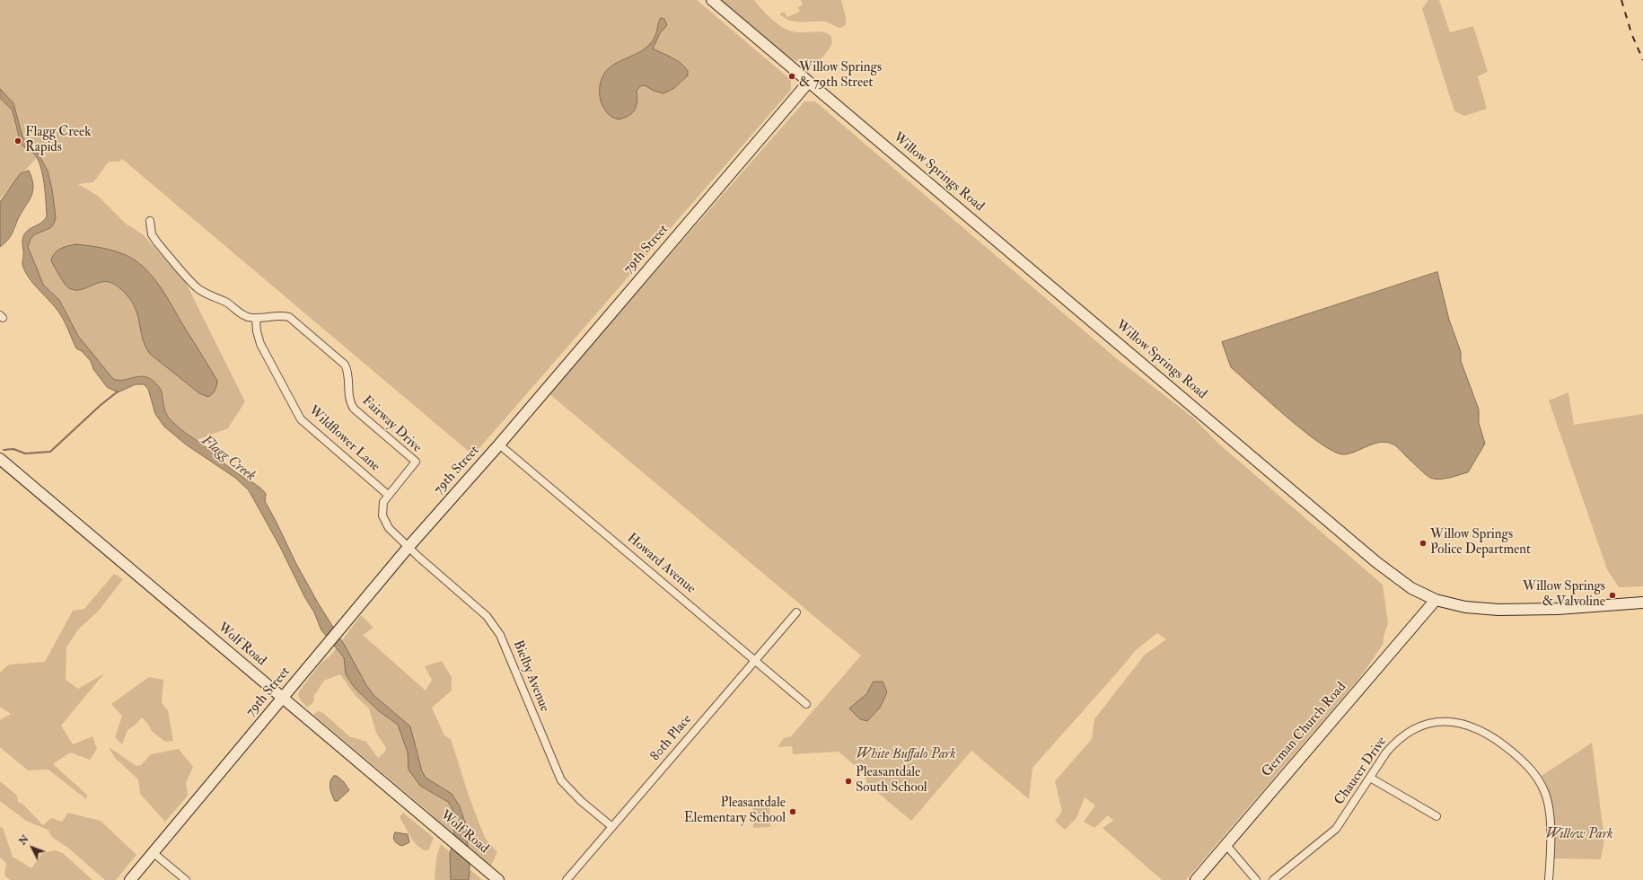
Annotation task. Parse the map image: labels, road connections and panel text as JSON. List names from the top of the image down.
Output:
{
  "streets": {
    "street": [
      "Willow Springs Road",
      "79th Street",
      "Fairway Drive",
      "Wildflower Lane",
      "Howard Avenue",
      "Wolf Road",
      "Bielby Avenue",
      "German Church Road",
      "80th Place",
      "Chaucer Drive"
    ]
  },
  "crossings": [
    ["Willow Springs Road", "79th Street"],
    ["Willow Springs Road", "German Church Road"],
    ["79th Street", "Fairway Drive"],
    ["79th Street", "Howard Avenue"],
    ["79th Street", "Wolf Road"],
    ["79th Street", "Bielby Avenue"],
    ["Fairway Drive", "Wildflower Lane"],
    ["Fairway Drive", "Bielby Avenue"],
    ["Howard Avenue", "80th Place"],
    ["Bielby Avenue", "80th Place"]
  ],
  "water": ["Flagg Creek"],
  "parks": ["White Buffalo Park", "Willow Park"],
  "places": [
    "Willow Springs & 79th Street",
    "Flagg Creek Rapids",
    "Willow Springs Police Department",
    "Willow Springs & Valvoline",
    "Pleasantdale South School",
    "Pleasantdale Elementary School"
  ],
  "north": "top left"
}
